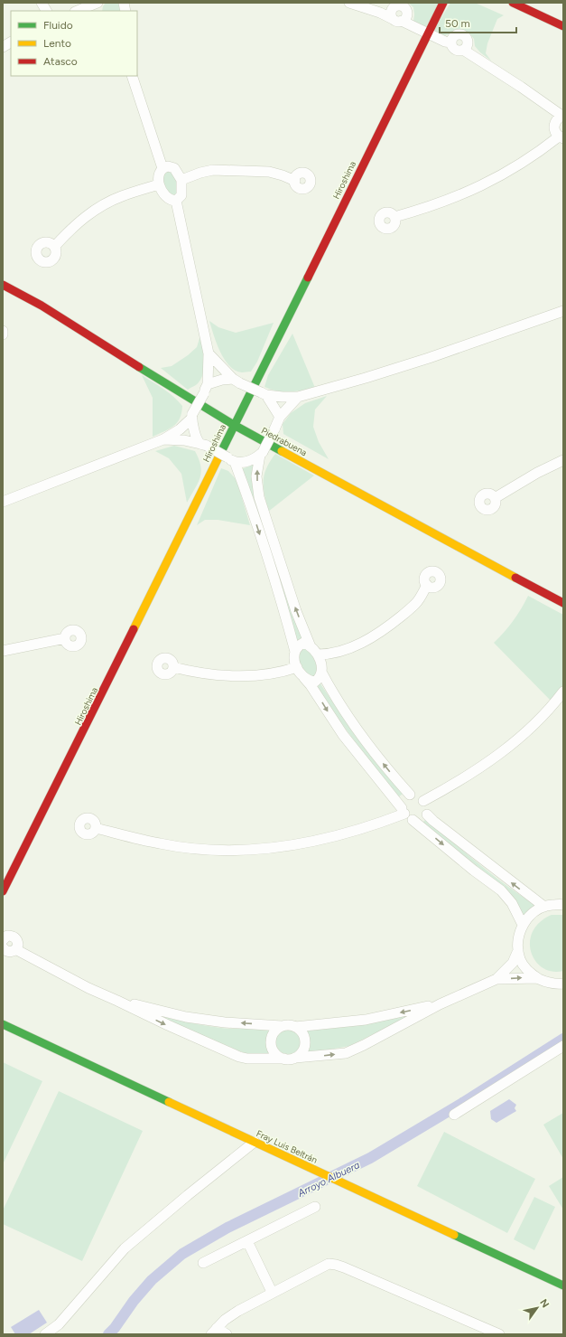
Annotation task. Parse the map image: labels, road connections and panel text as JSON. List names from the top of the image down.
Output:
{
  "streets": {
    "street": ["Hiroshima", "Piedrabuena", "Fray Luis Beltrán"]
  },
  "crossings": [
    ["Hiroshima", "Piedrabuena"]
  ],
  "water": ["Arroyo Albuera"],
  "legend": ["Fluido", "Lento", "Atasco"],
  "scale_bar": "50 m",
  "north": "top right"
}
